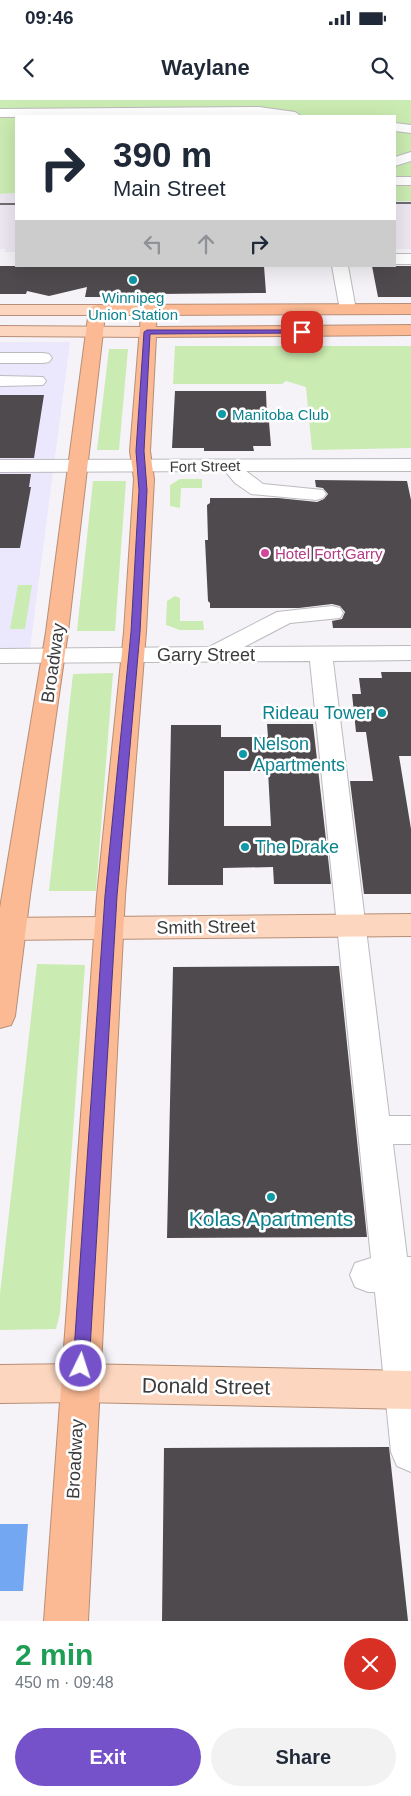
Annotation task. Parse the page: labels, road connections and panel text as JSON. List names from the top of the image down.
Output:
{
  "streets": {
    "highway": ["Broadway"],
    "main road": ["Smith Street", "Donald Street"],
    "street": ["Fort Street", "Garry Street"]
  },
  "crossings": [
    ["Fort Street", "Broadway"],
    ["Garry Street", "Broadway"],
    ["Broadway", "Smith Street"],
    ["Broadway", "Donald Street"]
  ],
  "places": [
    "Winnipeg Union Station",
    "Manitoba Club",
    "Hotel Fort Garry",
    "Rideau Tower",
    "Nelson Apartments",
    "The Drake",
    "Kolas Apartments"
  ],
  "page": {
    "status": "09:46",
    "header": "Waylane",
    "turn": ["390 m", "Main Street"],
    "heading": ["2 min", "450 m · 09:48"],
    "buttons": ["Exit", "Share"]
  }
}
